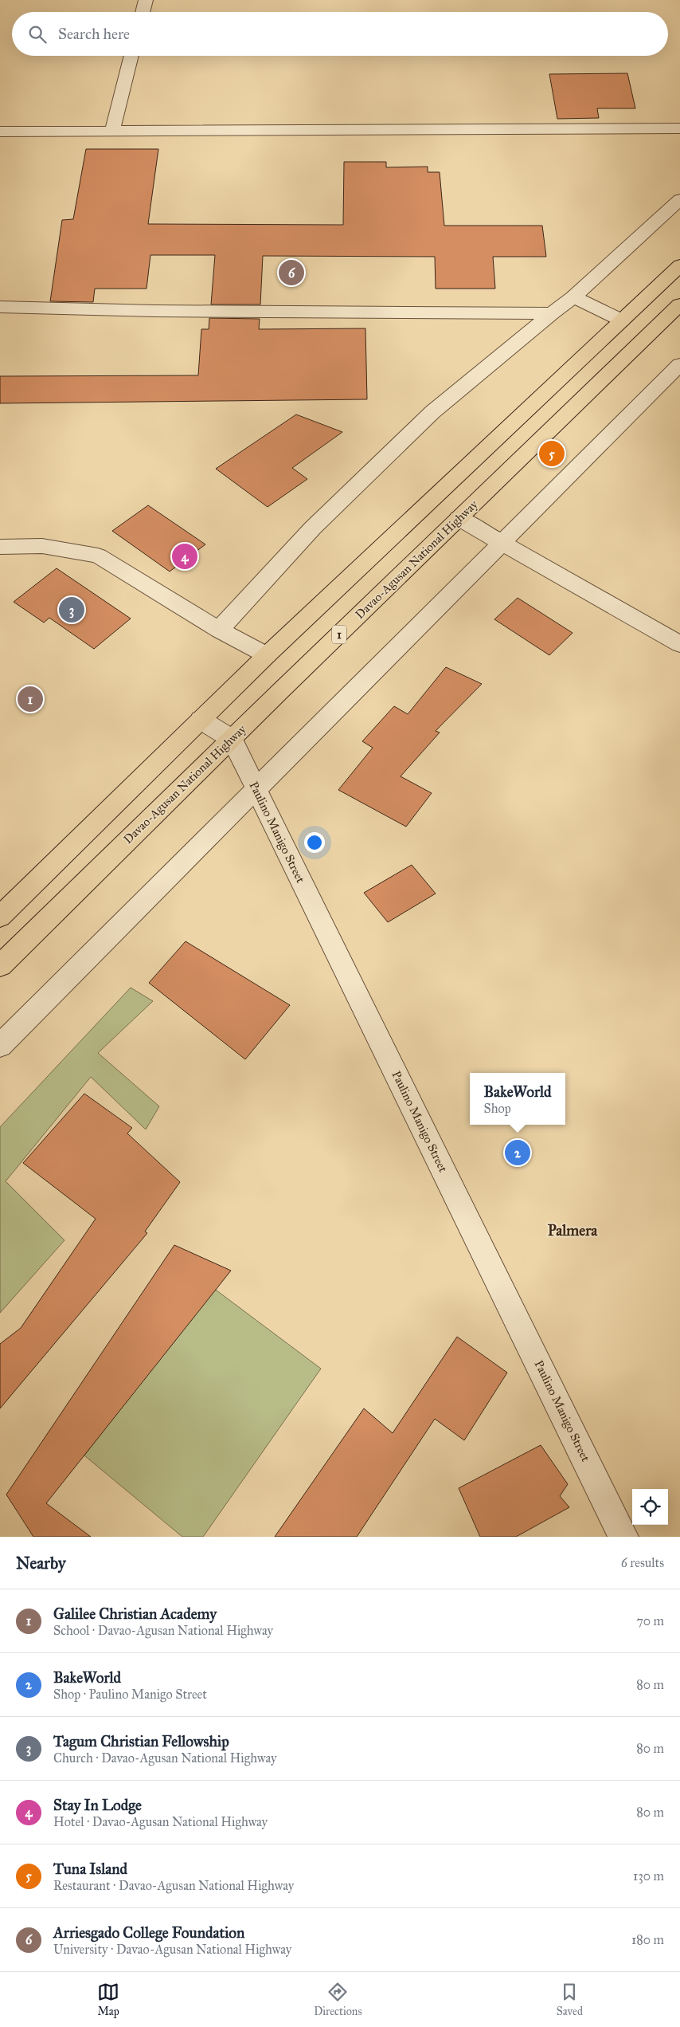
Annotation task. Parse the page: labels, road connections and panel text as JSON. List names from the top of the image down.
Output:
{
  "streets": {
    "highway": ["Davao-Agusan National Highway", "1"],
    "street": ["Paulino Manigo Street"]
  },
  "crossings": [
    ["Davao-Agusan National Highway", "Paulino Manigo Street"]
  ],
  "districts": ["Palmera"],
  "page": {
    "search": "Search here",
    "pins": [
      "6",
      "5",
      "4",
      "3",
      "1",
      "2"
    ],
    "popup": ["BakeWorld", "Shop"],
    "heading": ["Nearby", "6 results"],
    "list": [
      {
        "mark": "1",
        "name": "Galilee Christian Academy",
        "note": "School · Davao-Agusan National Highway",
        "value": "70 m"
      },
      {
        "mark": "2",
        "name": "BakeWorld",
        "note": "Shop · Paulino Manigo Street",
        "value": "80 m"
      },
      {
        "mark": "3",
        "name": "Tagum Christian Fellowship",
        "note": "Church · Davao-Agusan National Highway",
        "value": "80 m"
      },
      {
        "mark": "4",
        "name": "Stay In Lodge",
        "note": "Hotel · Davao-Agusan National Highway",
        "value": "80 m"
      },
      {
        "mark": "5",
        "name": "Tuna Island",
        "note": "Restaurant · Davao-Agusan National Highway",
        "value": "130 m"
      },
      {
        "mark": "6",
        "name": "Arriesgado College Foundation",
        "note": "University · Davao-Agusan National Highway",
        "value": "180 m"
      }
    ],
    "nav": ["Map", "Directions", "Saved"]
  }
}
